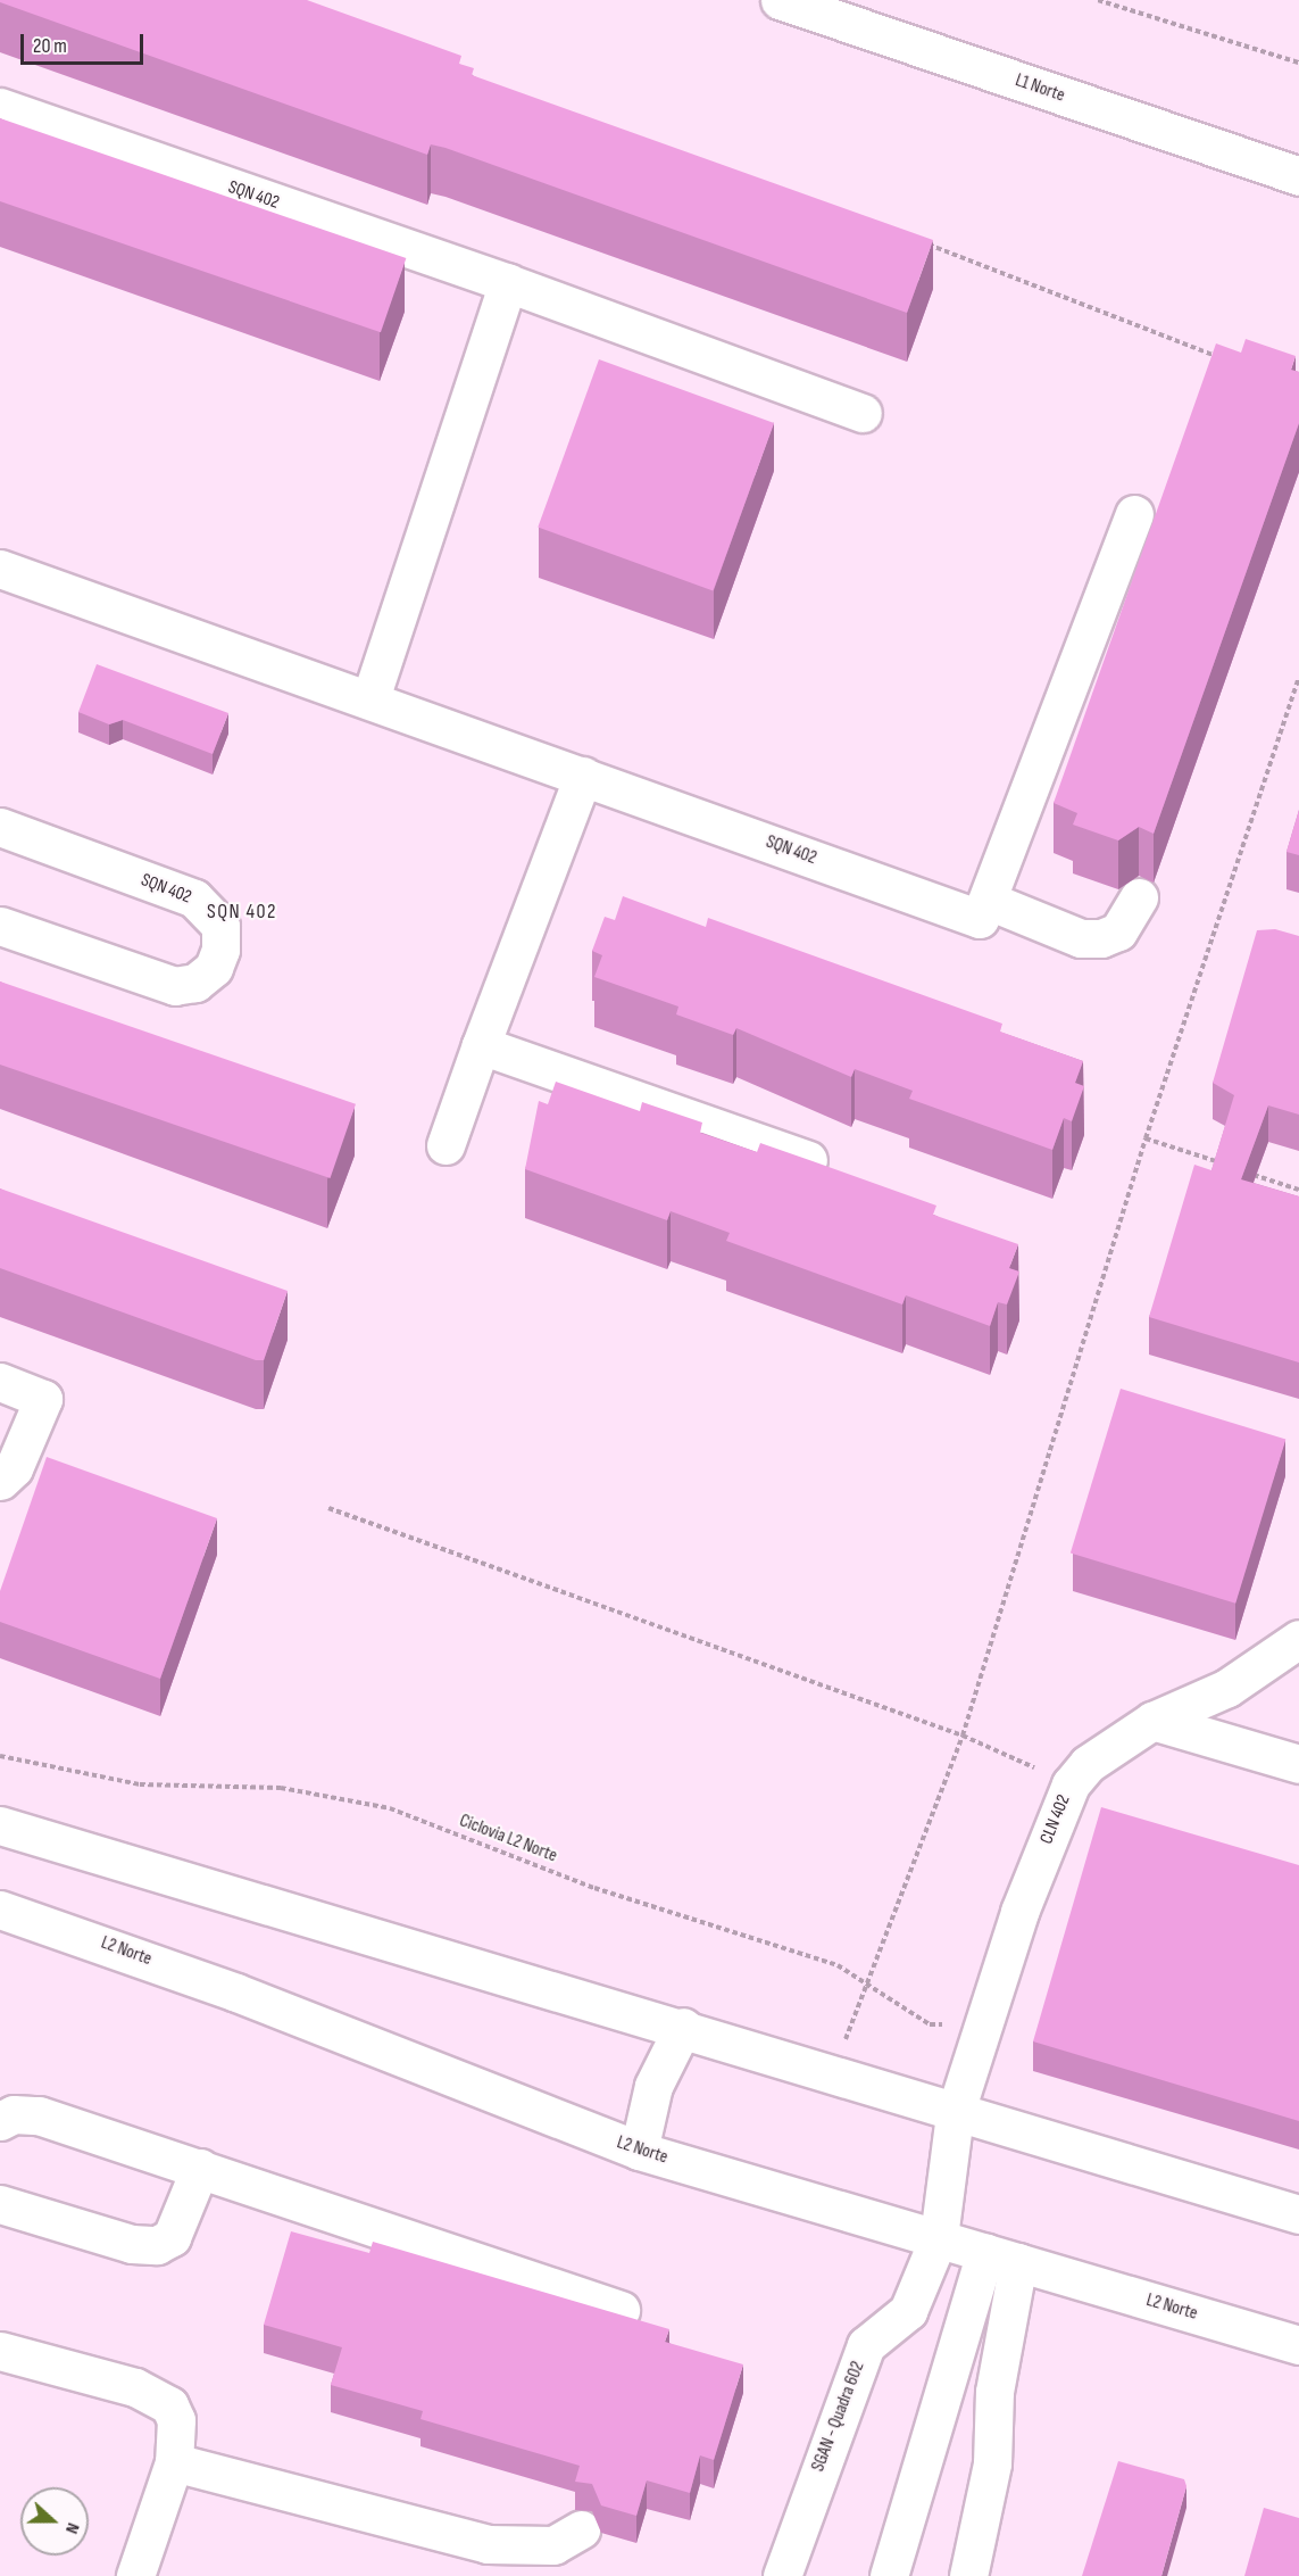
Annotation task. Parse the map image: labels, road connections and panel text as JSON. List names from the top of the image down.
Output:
{
  "streets": {
    "street": [
      "L1 Norte",
      "SQN 402",
      "CLN 402",
      "L2 Norte",
      "SGAN - Quadra 602"
    ],
    "path": ["Ciclovia L2 Norte"]
  },
  "crossings": [
    ["CLN 402", "Ciclovia L2 Norte"],
    ["CLN 402", "SGAN - Quadra 602"],
    ["L2 Norte", "SGAN - Quadra 602"]
  ],
  "districts": ["SQN 402"],
  "scale_bar": "20 m",
  "north": "right"
}
